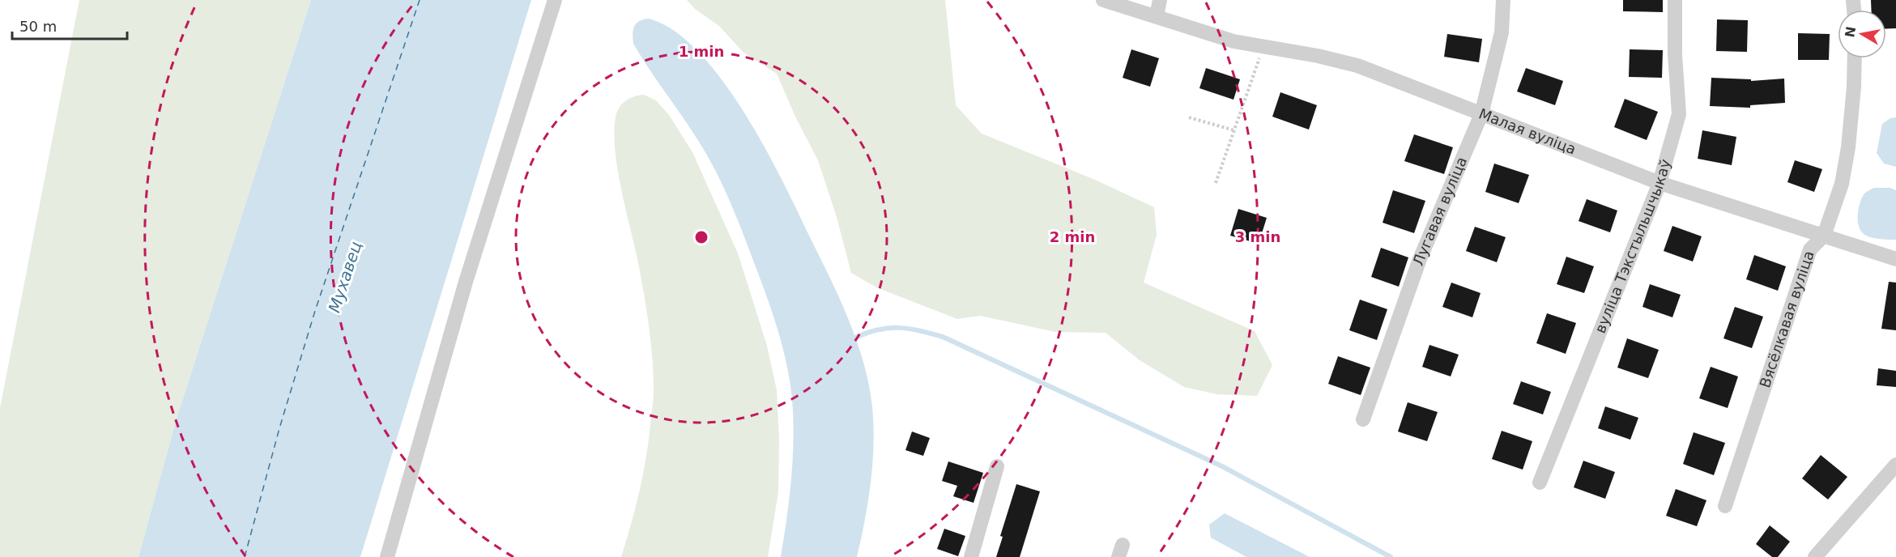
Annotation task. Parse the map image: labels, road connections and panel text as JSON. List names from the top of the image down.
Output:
{
  "streets": {
    "street": [
      "Малая вуліца",
      "Лугавая вуліца",
      "вуліца Тэкстыльшчыкаў",
      "Вясёлкавая вуліца"
    ]
  },
  "crossings": [
    ["Малая вуліца", "Лугавая вуліца"],
    ["Малая вуліца", "вуліца Тэкстыльшчыкаў"],
    ["Малая вуліца", "Вясёлкавая вуліца"]
  ],
  "water": ["Мухавец"],
  "scale_bar": "50 m",
  "north": "left",
  "rings": ["1 min", "2 min", "3 min"]
}
